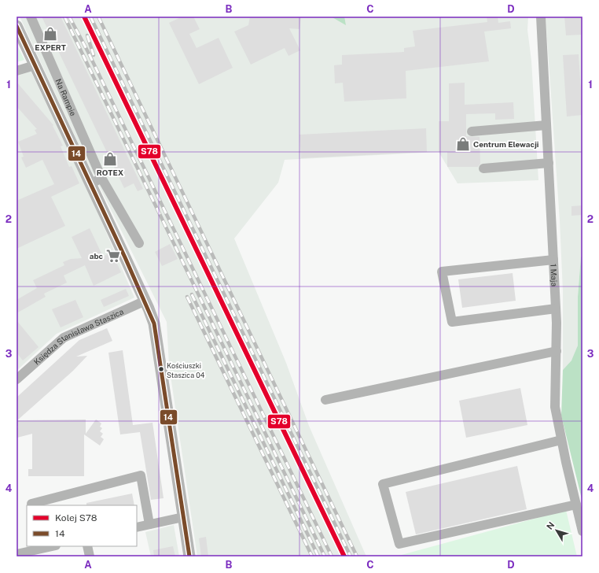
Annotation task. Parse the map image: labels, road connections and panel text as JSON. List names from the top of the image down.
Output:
{
  "streets": {
    "street": ["Na Rampie", "1 Maja", "Księdza Stanisława Staszica"]
  },
  "places": {
    "shop": ["EXPERT", "Centrum Elewacji", "ROTEX"],
    "supermarket": ["abc"],
    "other": ["Kościuszki Staszica 04"]
  },
  "lines": ["rail line S78", "transit line 14"],
  "legend": ["Kolej S78", "14"],
  "north": "top left",
  "grid": {
    "columns": [
      "A",
      "B",
      "C",
      "D"
    ],
    "rows": [
      "1",
      "2",
      "3",
      "4"
    ]
  }
}
